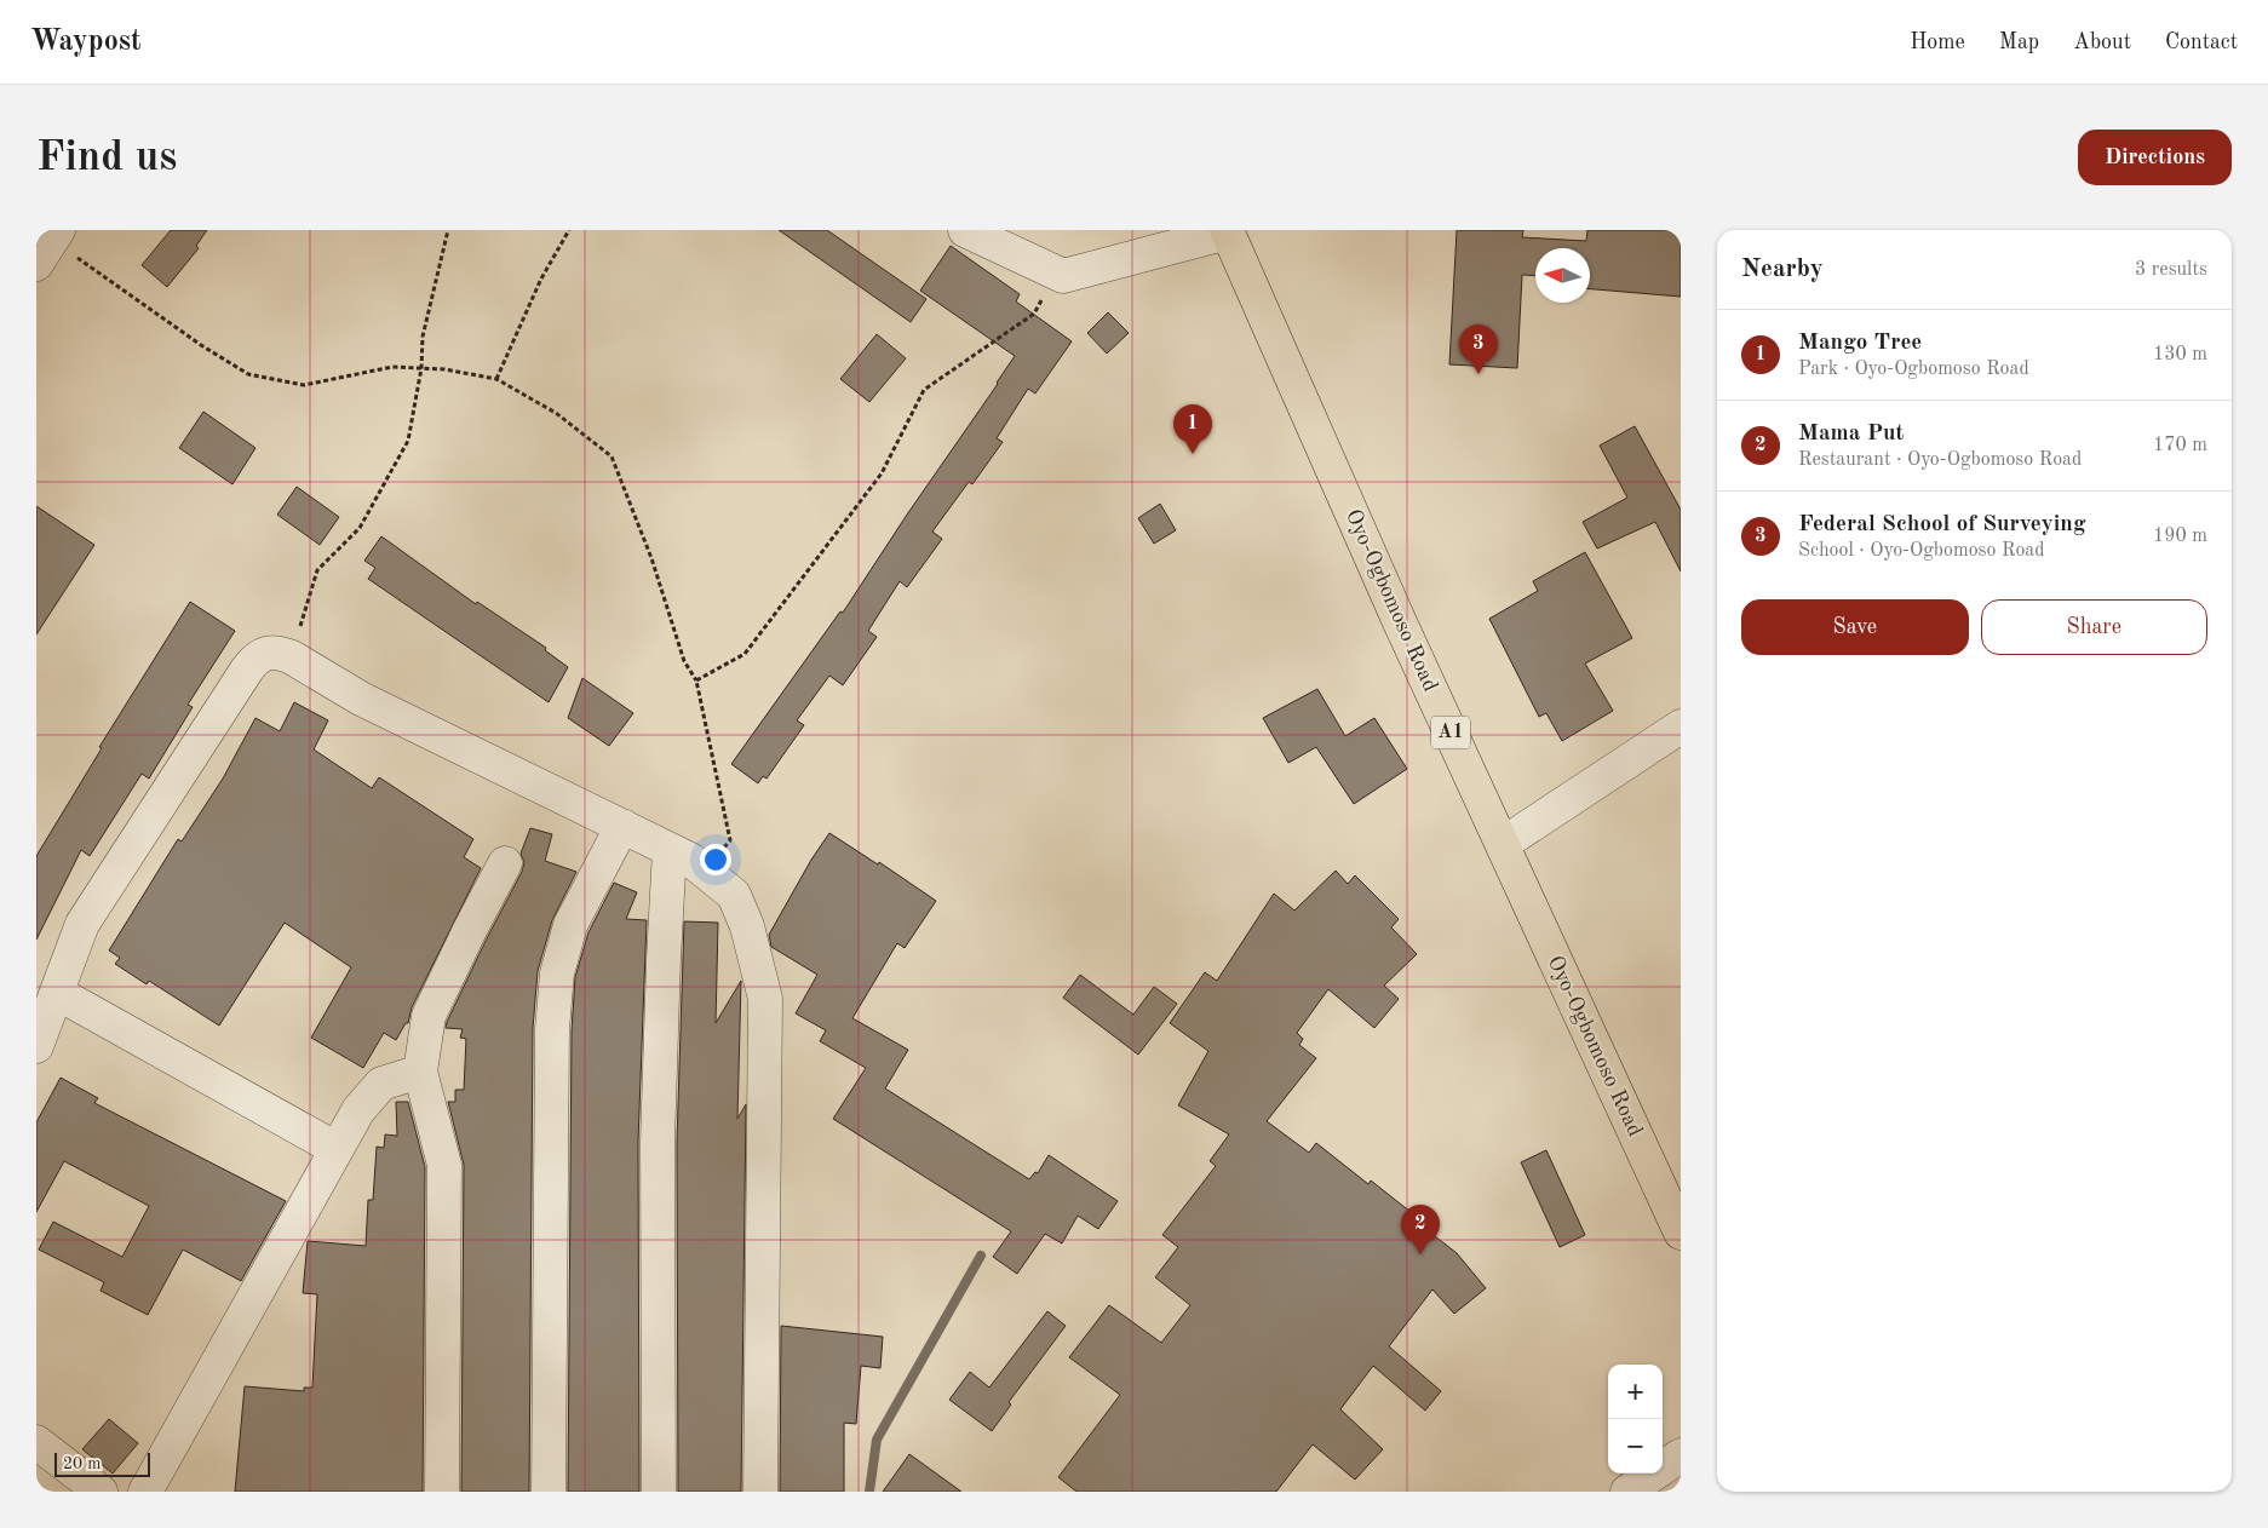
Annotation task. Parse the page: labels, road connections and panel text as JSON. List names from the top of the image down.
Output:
{
  "streets": {
    "highway": ["Oyo-Ogbomoso Road", "A1"]
  },
  "scale_bar": "20 m",
  "north": "left",
  "page": {
    "header": "Waypost",
    "nav": [
      "Home",
      "Map",
      "About",
      "Contact"
    ],
    "buttons": [
      "Directions",
      ["Save", "Share"]
    ],
    "title": "Find us",
    "heading": ["Nearby", "3 results"],
    "list": [
      {
        "mark": "1",
        "name": "Mango Tree",
        "note": "Park · Oyo-Ogbomoso Road",
        "value": "130 m"
      },
      {
        "mark": "2",
        "name": "Mama Put",
        "note": "Restaurant · Oyo-Ogbomoso Road",
        "value": "170 m"
      },
      {
        "mark": "3",
        "name": "Federal School of Surveying",
        "note": "School · Oyo-Ogbomoso Road",
        "value": "190 m"
      }
    ],
    "pins": ["3", "1", "2"],
    "map_buttons": ["+", "−"],
    "scale": "20 m"
  }
}
